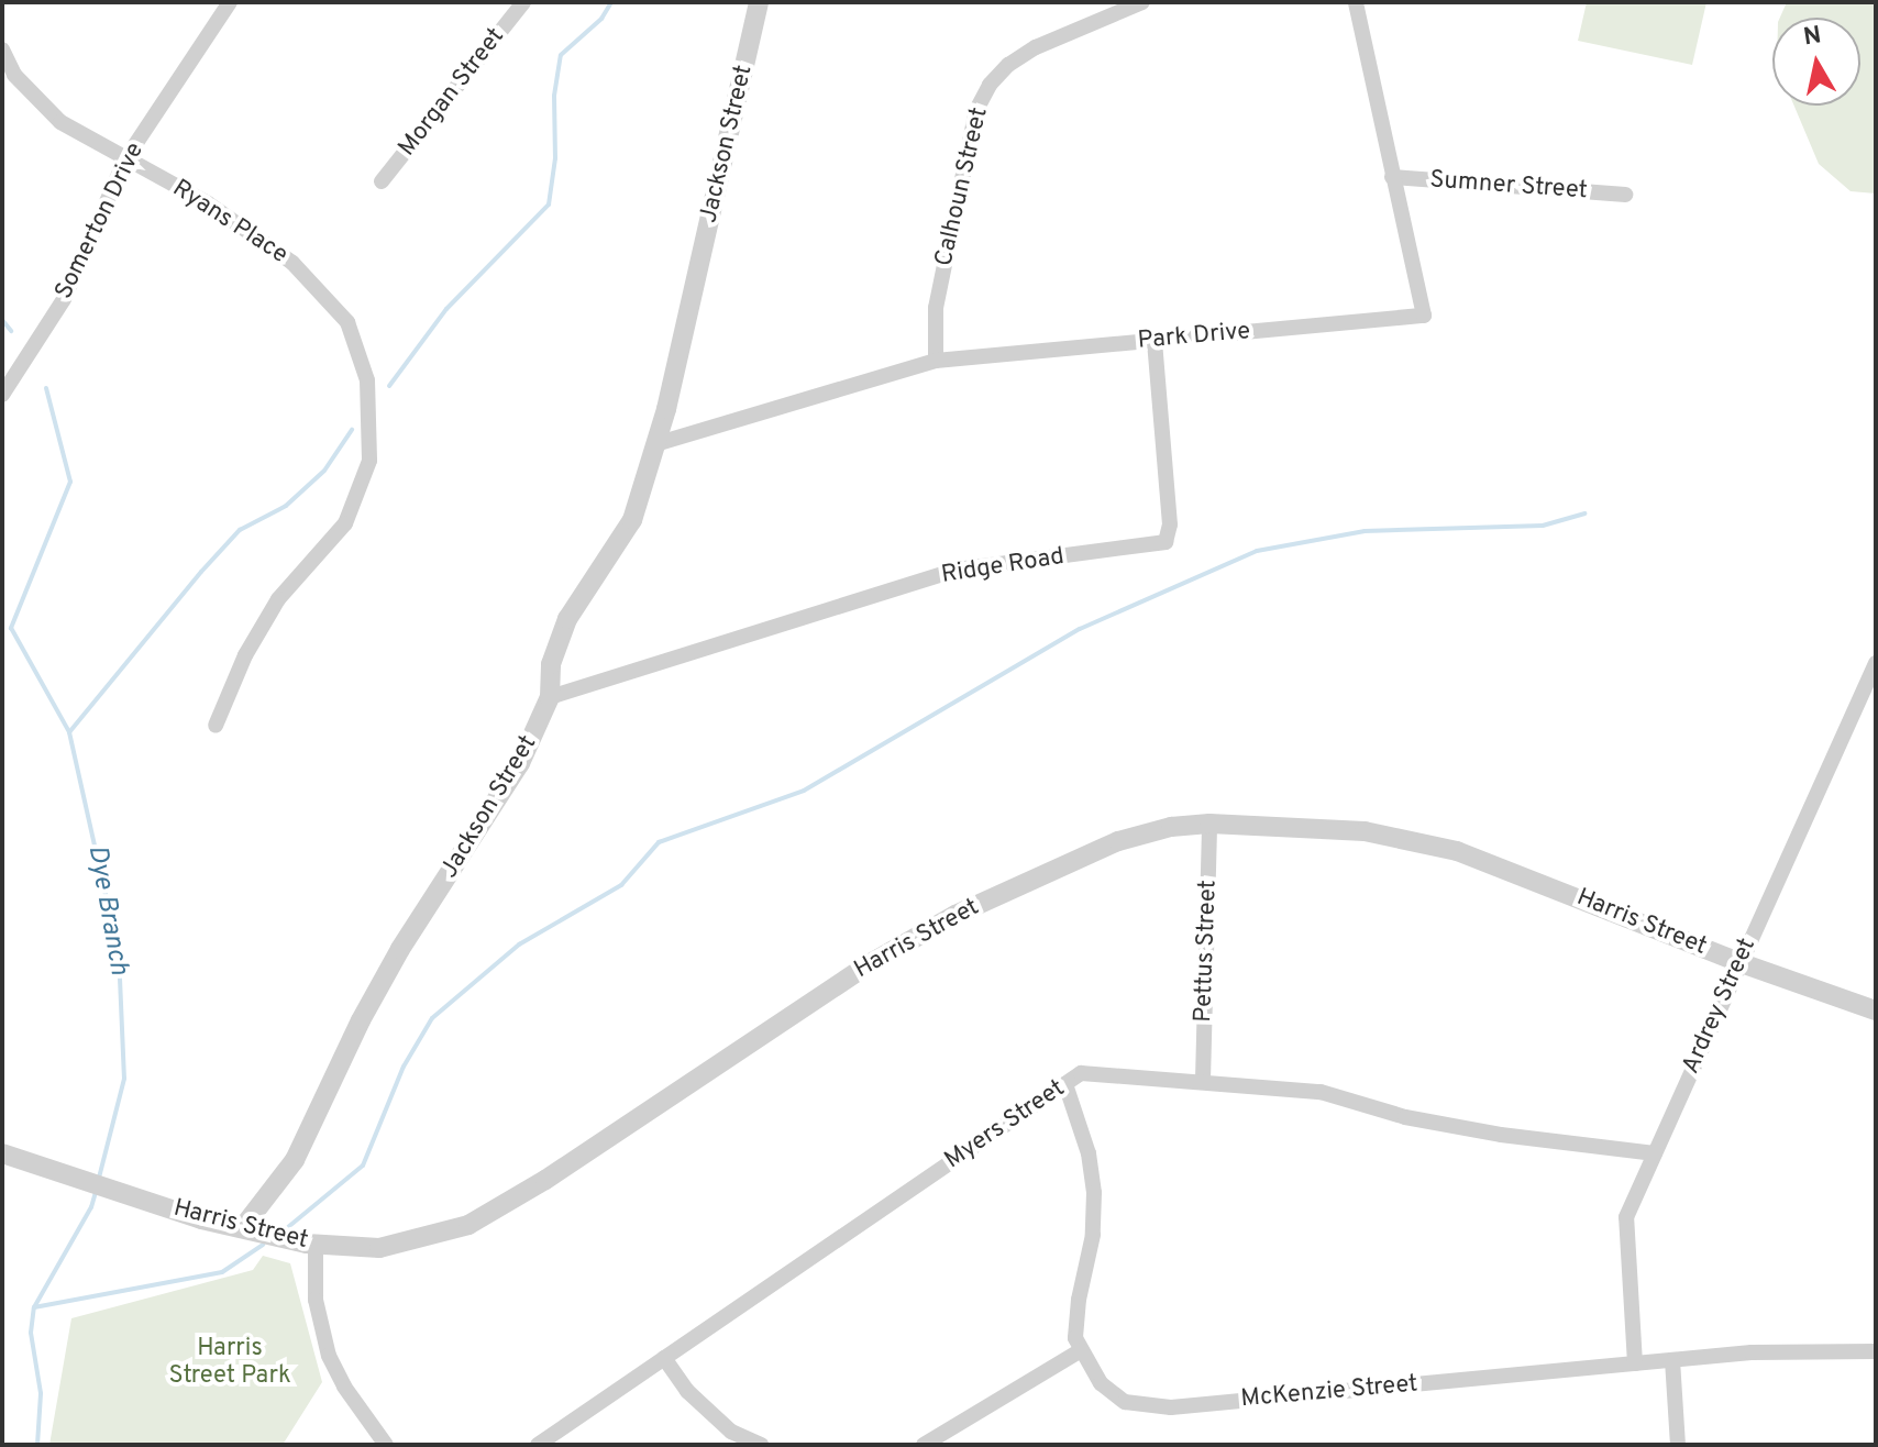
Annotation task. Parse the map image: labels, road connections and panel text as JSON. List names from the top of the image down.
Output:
{
  "streets": {
    "street": [
      "Morgan Street",
      "Jackson Street",
      "Sumner Street",
      "Calhoun Street",
      "Somerton Drive",
      "Ryans Place",
      "Park Drive",
      "Ridge Road",
      "Harris Street",
      "Pettus Street",
      "Ardrey Street",
      "Myers Street",
      "McKenzie Street"
    ]
  },
  "crossings": [
    ["Jackson Street", "Park Drive"],
    ["Jackson Street", "Ridge Road"],
    ["Jackson Street", "Harris Street"],
    ["Sumner Street", "Park Drive"],
    ["Calhoun Street", "Park Drive"],
    ["Somerton Drive", "Ryans Place"],
    ["Park Drive", "Ridge Road"],
    ["Harris Street", "Pettus Street"],
    ["Harris Street", "Ardrey Street"],
    ["Pettus Street", "Myers Street"],
    ["Ardrey Street", "Myers Street"],
    ["Ardrey Street", "McKenzie Street"],
    ["Myers Street", "McKenzie Street"]
  ],
  "water": ["Dye Branch"],
  "parks": ["Harris Street Park"],
  "north": "top"
}
